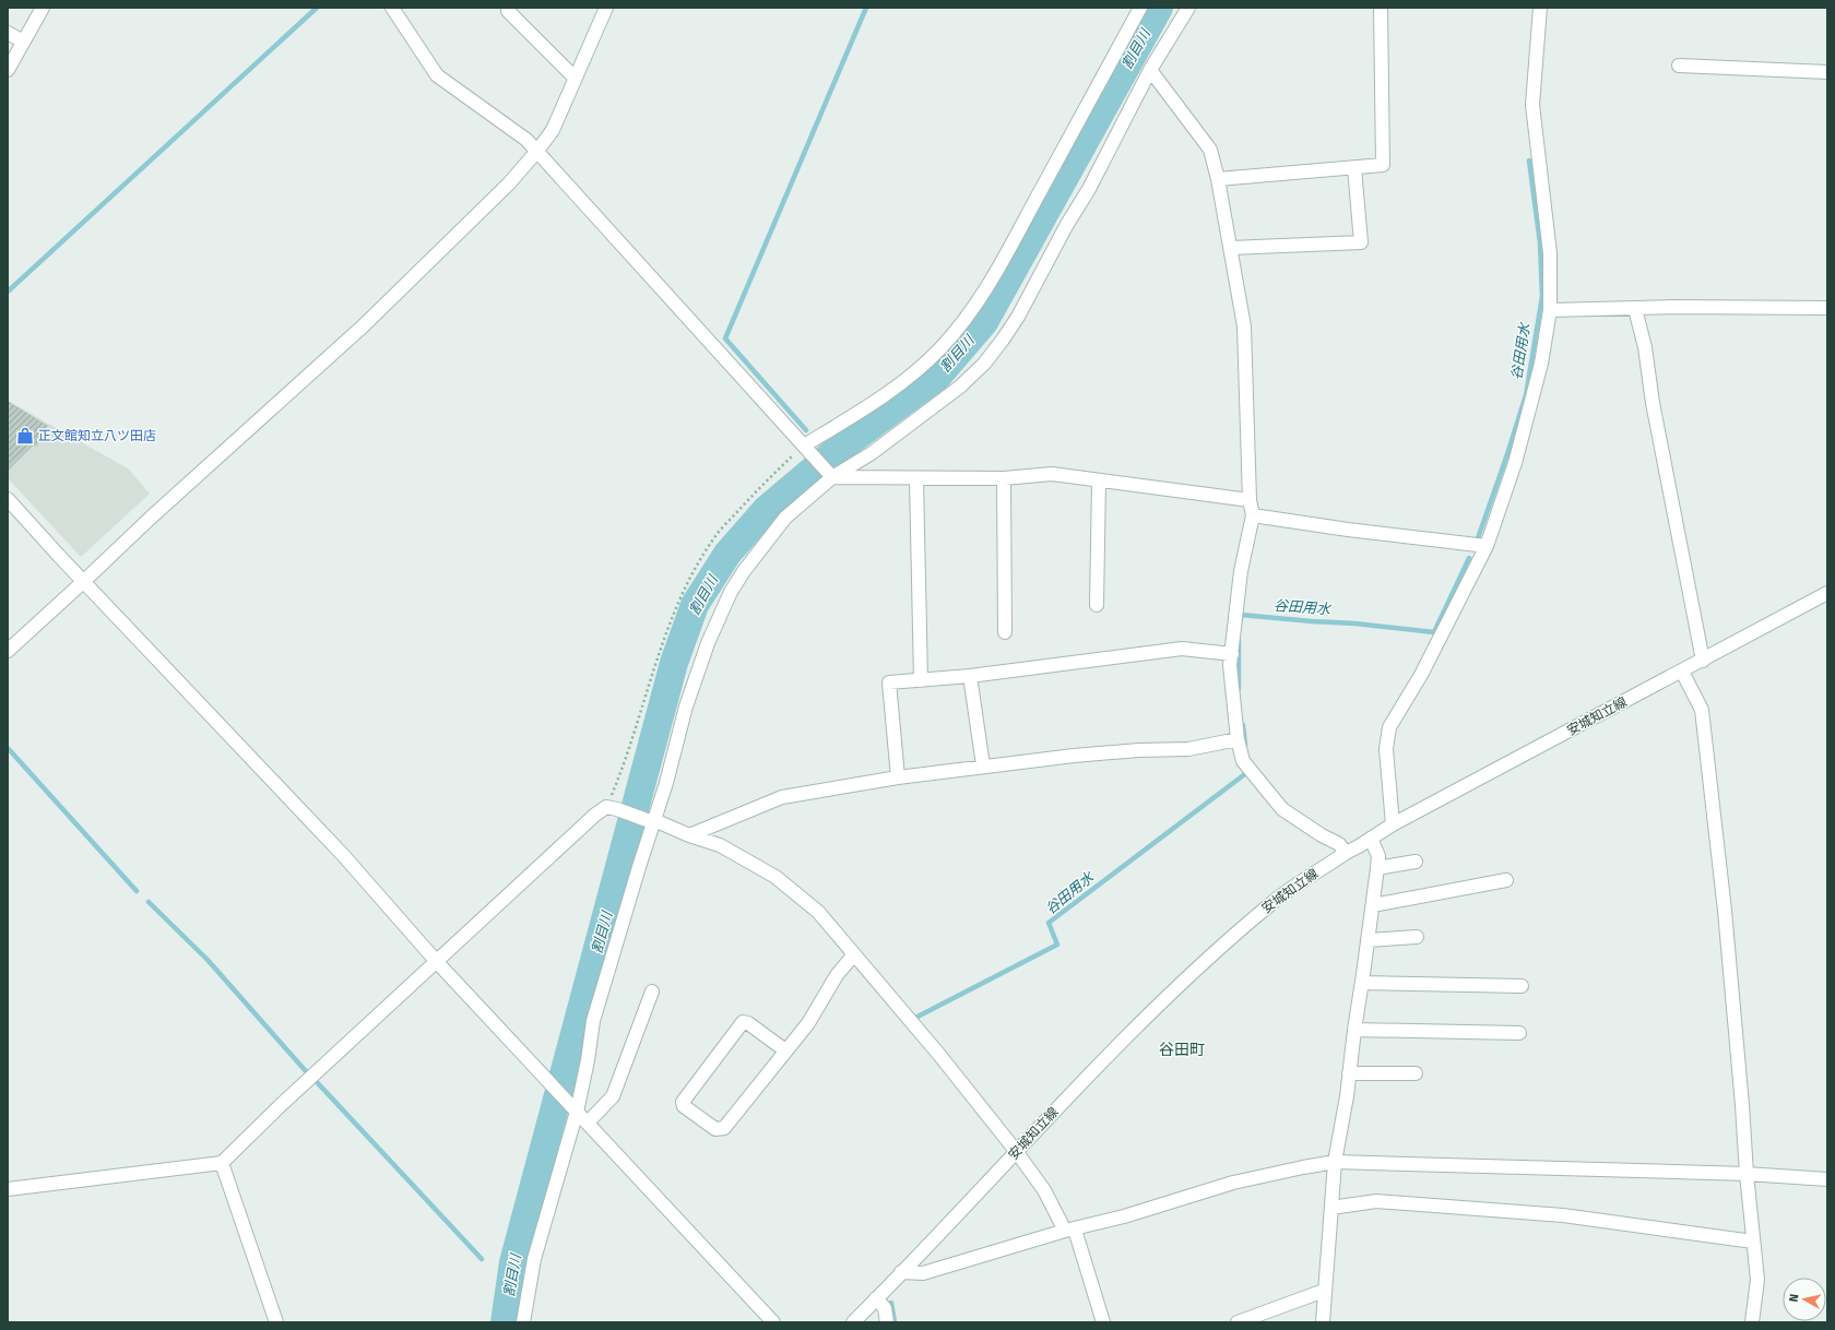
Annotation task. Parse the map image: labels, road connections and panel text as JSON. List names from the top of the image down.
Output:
{
  "streets": {
    "street": ["安城知立線"]
  },
  "districts": ["谷田町"],
  "water": ["割目川", "谷田用水"],
  "places": {
    "shop": ["正文館知立八ツ田店"]
  },
  "north": "left"
}
